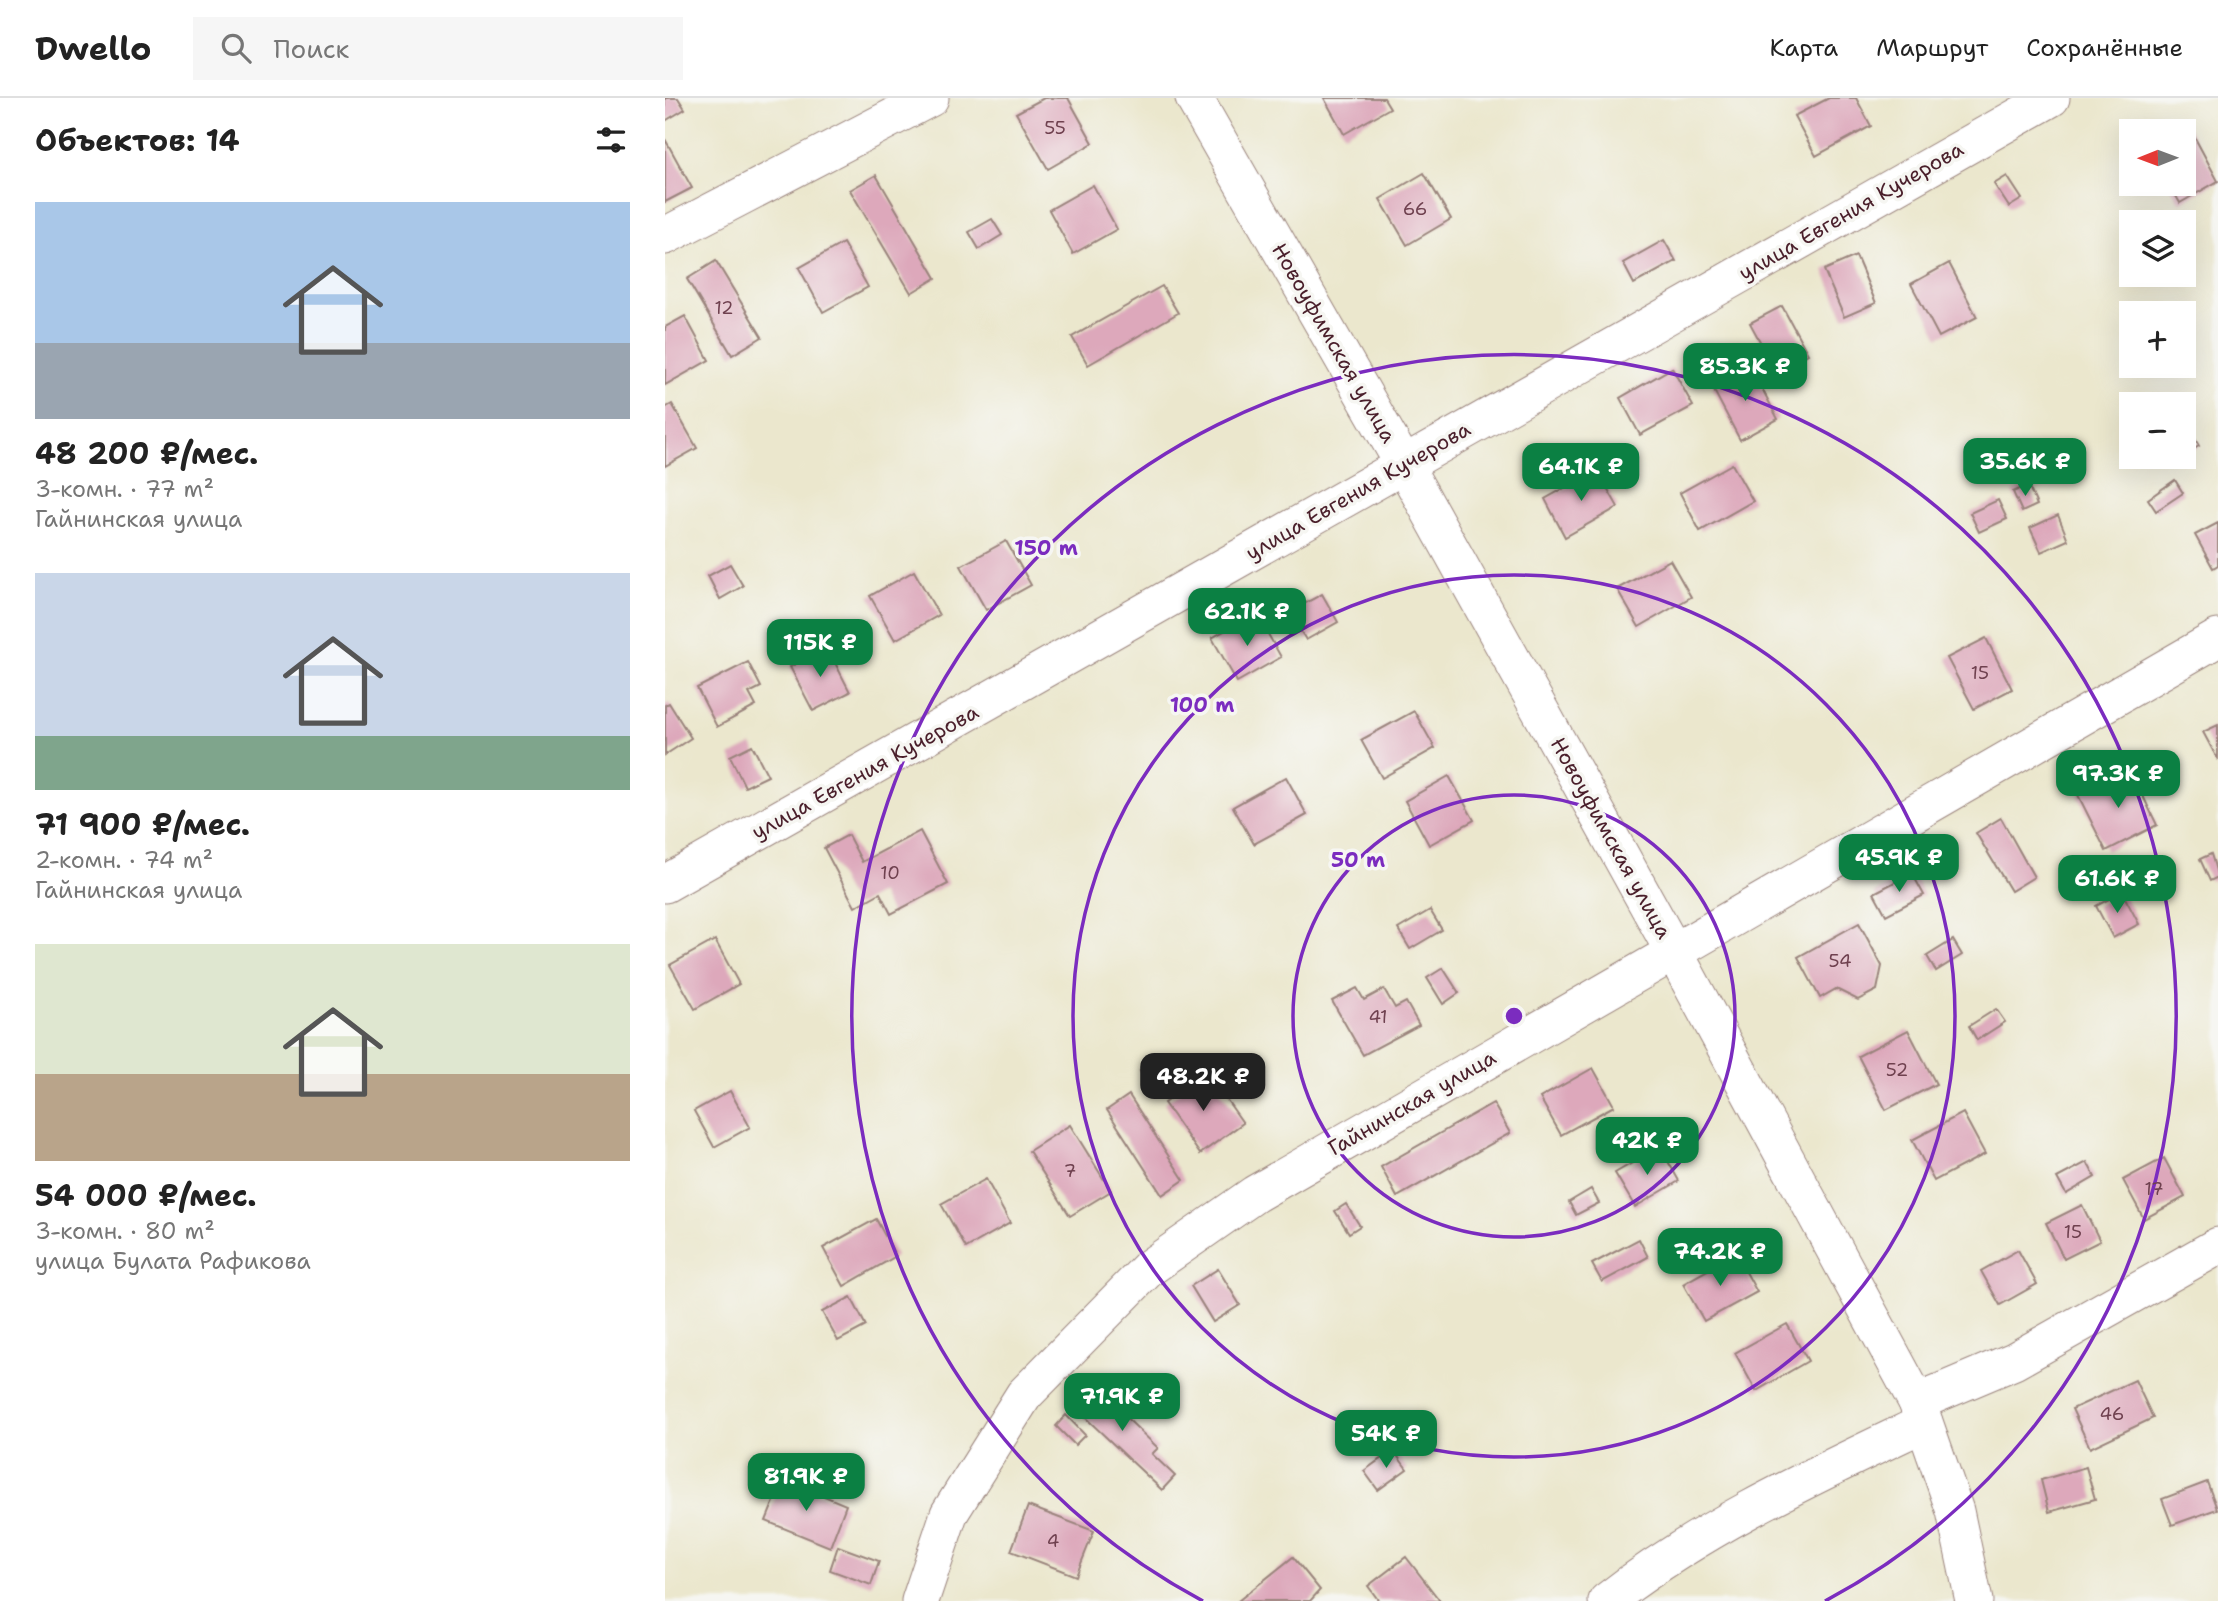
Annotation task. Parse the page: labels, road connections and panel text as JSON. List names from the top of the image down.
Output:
{
  "streets": {
    "street": ["улица Евгения Кучерова", "Новоуфимская улица", "Гайнинская улица"]
  },
  "crossings": [
    ["улица Евгения Кучерова", "Новоуфимская улица"],
    ["Новоуфимская улица", "Гайнинская улица"]
  ],
  "house_numbers": [
    "55",
    "66",
    "12",
    "15",
    "10",
    "54",
    "41",
    "52",
    "7",
    "17",
    "15",
    "46",
    "4"
  ],
  "north": "left",
  "page": {
    "header": "Dwello",
    "search": "Поиск",
    "nav": ["Карта", "Маршрут", "Сохранённые"],
    "heading": "Объектов: 14",
    "map_buttons": ["+", "−"],
    "list": [
      {
        "name": "48 200 ₽/мес.",
        "note": "3-комн. · 77 m² · Гайнинская улица"
      },
      {
        "name": "71 900 ₽/мес.",
        "note": "2-комн. · 74 m² · Гайнинская улица"
      },
      {
        "name": "54 000 ₽/мес.",
        "note": "3-комн. · 80 m² · улица Булата Рафикова"
      }
    ],
    "price": [
      "85.3K ₽",
      "35.6K ₽",
      "64.1K ₽",
      "62.1K ₽",
      "115K ₽",
      "97.3K ₽",
      "45.9K ₽",
      "61.6K ₽",
      "48.2K ₽",
      "42K ₽",
      "74.2K ₽",
      "71.9K ₽",
      "54K ₽",
      "81.9K ₽"
    ]
  },
  "rings": ["150 m", "100 m", "50 m"]
}
